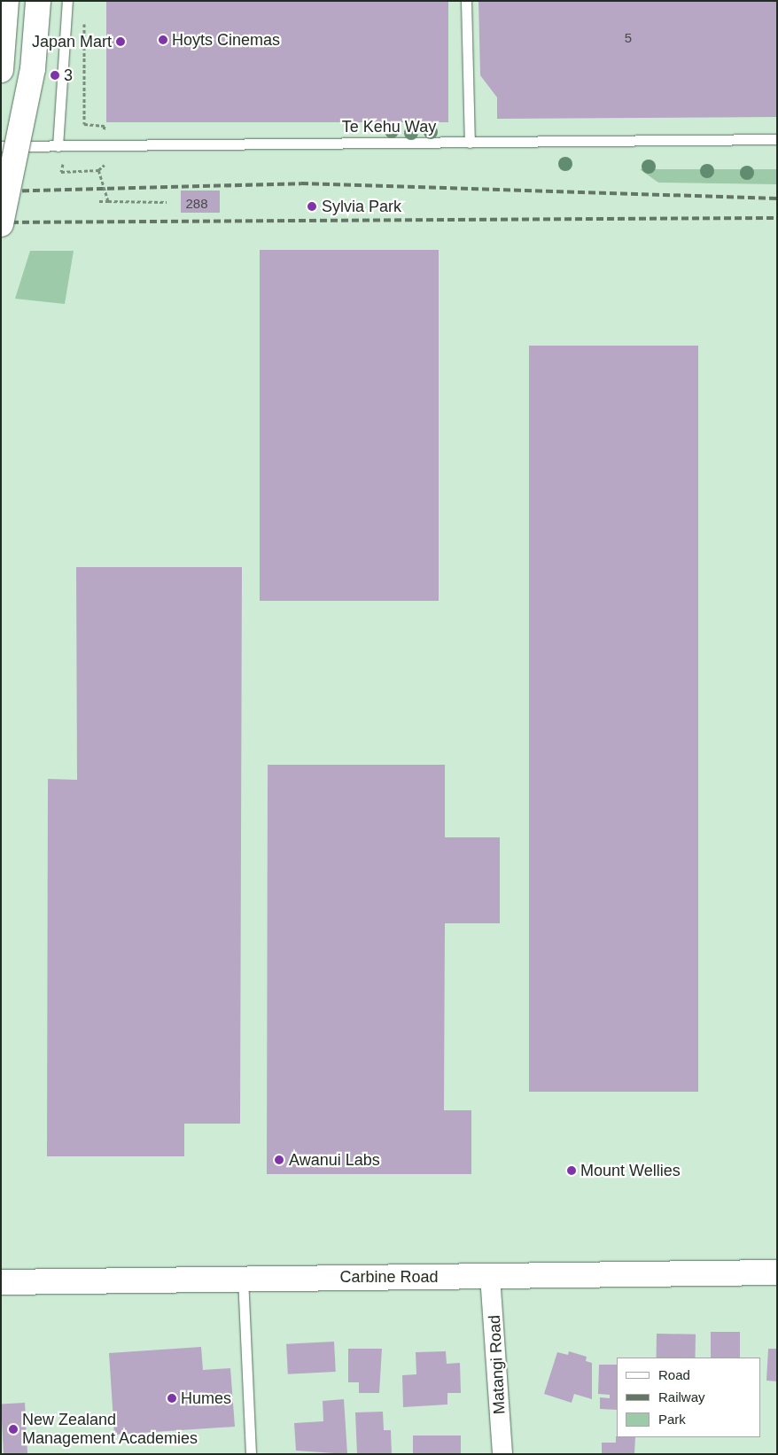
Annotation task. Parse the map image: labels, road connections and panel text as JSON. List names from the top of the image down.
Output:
{
  "streets": {
    "main road": ["Carbine Road"],
    "street": ["Matangi Road"],
    "lane": ["Te Kehu Way"]
  },
  "crossings": [
    ["Carbine Road", "Matangi Road"]
  ],
  "places": [
    "Hoyts Cinemas",
    "Japan Mart",
    "3",
    "Sylvia Park",
    "Awanui Labs",
    "Mount Wellies",
    "Humes",
    "New Zealand Management Academies"
  ],
  "house_numbers": ["5", "288"],
  "legend": ["Road", "Railway", "Park"]
}
